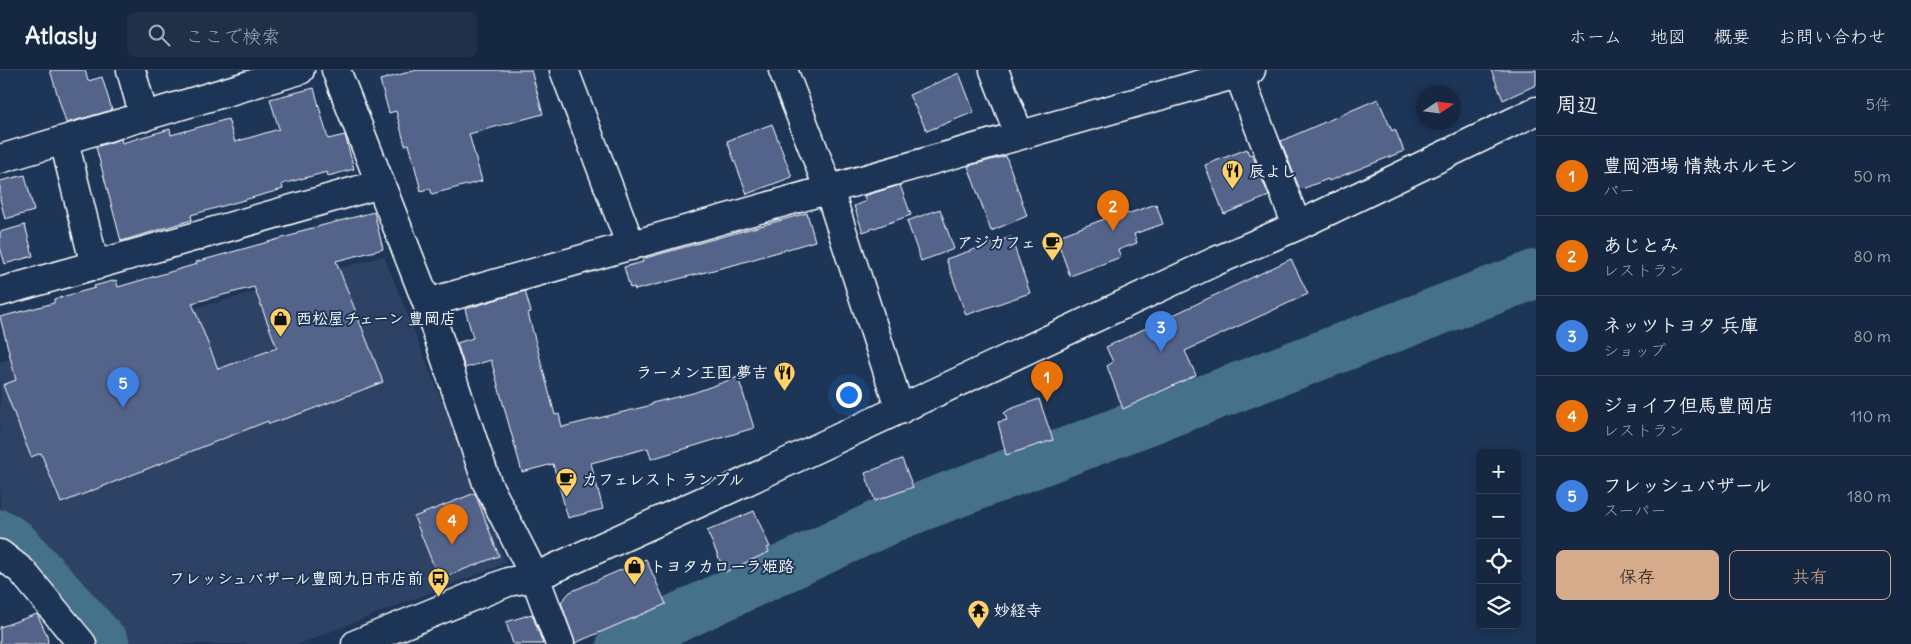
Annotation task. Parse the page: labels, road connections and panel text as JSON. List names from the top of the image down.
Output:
{
  "places": {
    "restaurant": ["辰よし", "ラーメン王国 夢吉"],
    "cafe": ["アジカフェ", "カフェレスト ランブル"],
    "shop": ["西松屋チェーン 豊岡店", "トヨタカローラ姫路"],
    "bus stop": ["フレッシュバザール豊岡九日市店前"],
    "temple": ["妙経寺"]
  },
  "north": "right",
  "page": {
    "header": "Atlasly",
    "search": "ここで検索",
    "nav": [
      "ホーム",
      "地図",
      "概要",
      "お問い合わせ"
    ],
    "heading": ["周辺", "5件"],
    "list": [
      {
        "mark": "1",
        "name": "豊岡酒場 情熱ホルモン",
        "note": "バー",
        "value": "50 m"
      },
      {
        "mark": "2",
        "name": "あじとみ",
        "note": "レストラン",
        "value": "80 m"
      },
      {
        "mark": "3",
        "name": "ネッツトヨタ 兵庫",
        "note": "ショップ",
        "value": "80 m"
      },
      {
        "mark": "4",
        "name": "ジョイフ但馬豊岡店",
        "note": "レストラン",
        "value": "110 m"
      },
      {
        "mark": "5",
        "name": "フレッシュバザール",
        "note": "スーパー",
        "value": "180 m"
      }
    ],
    "pins": [
      "2",
      "3",
      "1",
      "5",
      "4"
    ],
    "map_buttons": ["+", "−"],
    "buttons": ["保存", "共有"]
  }
}
